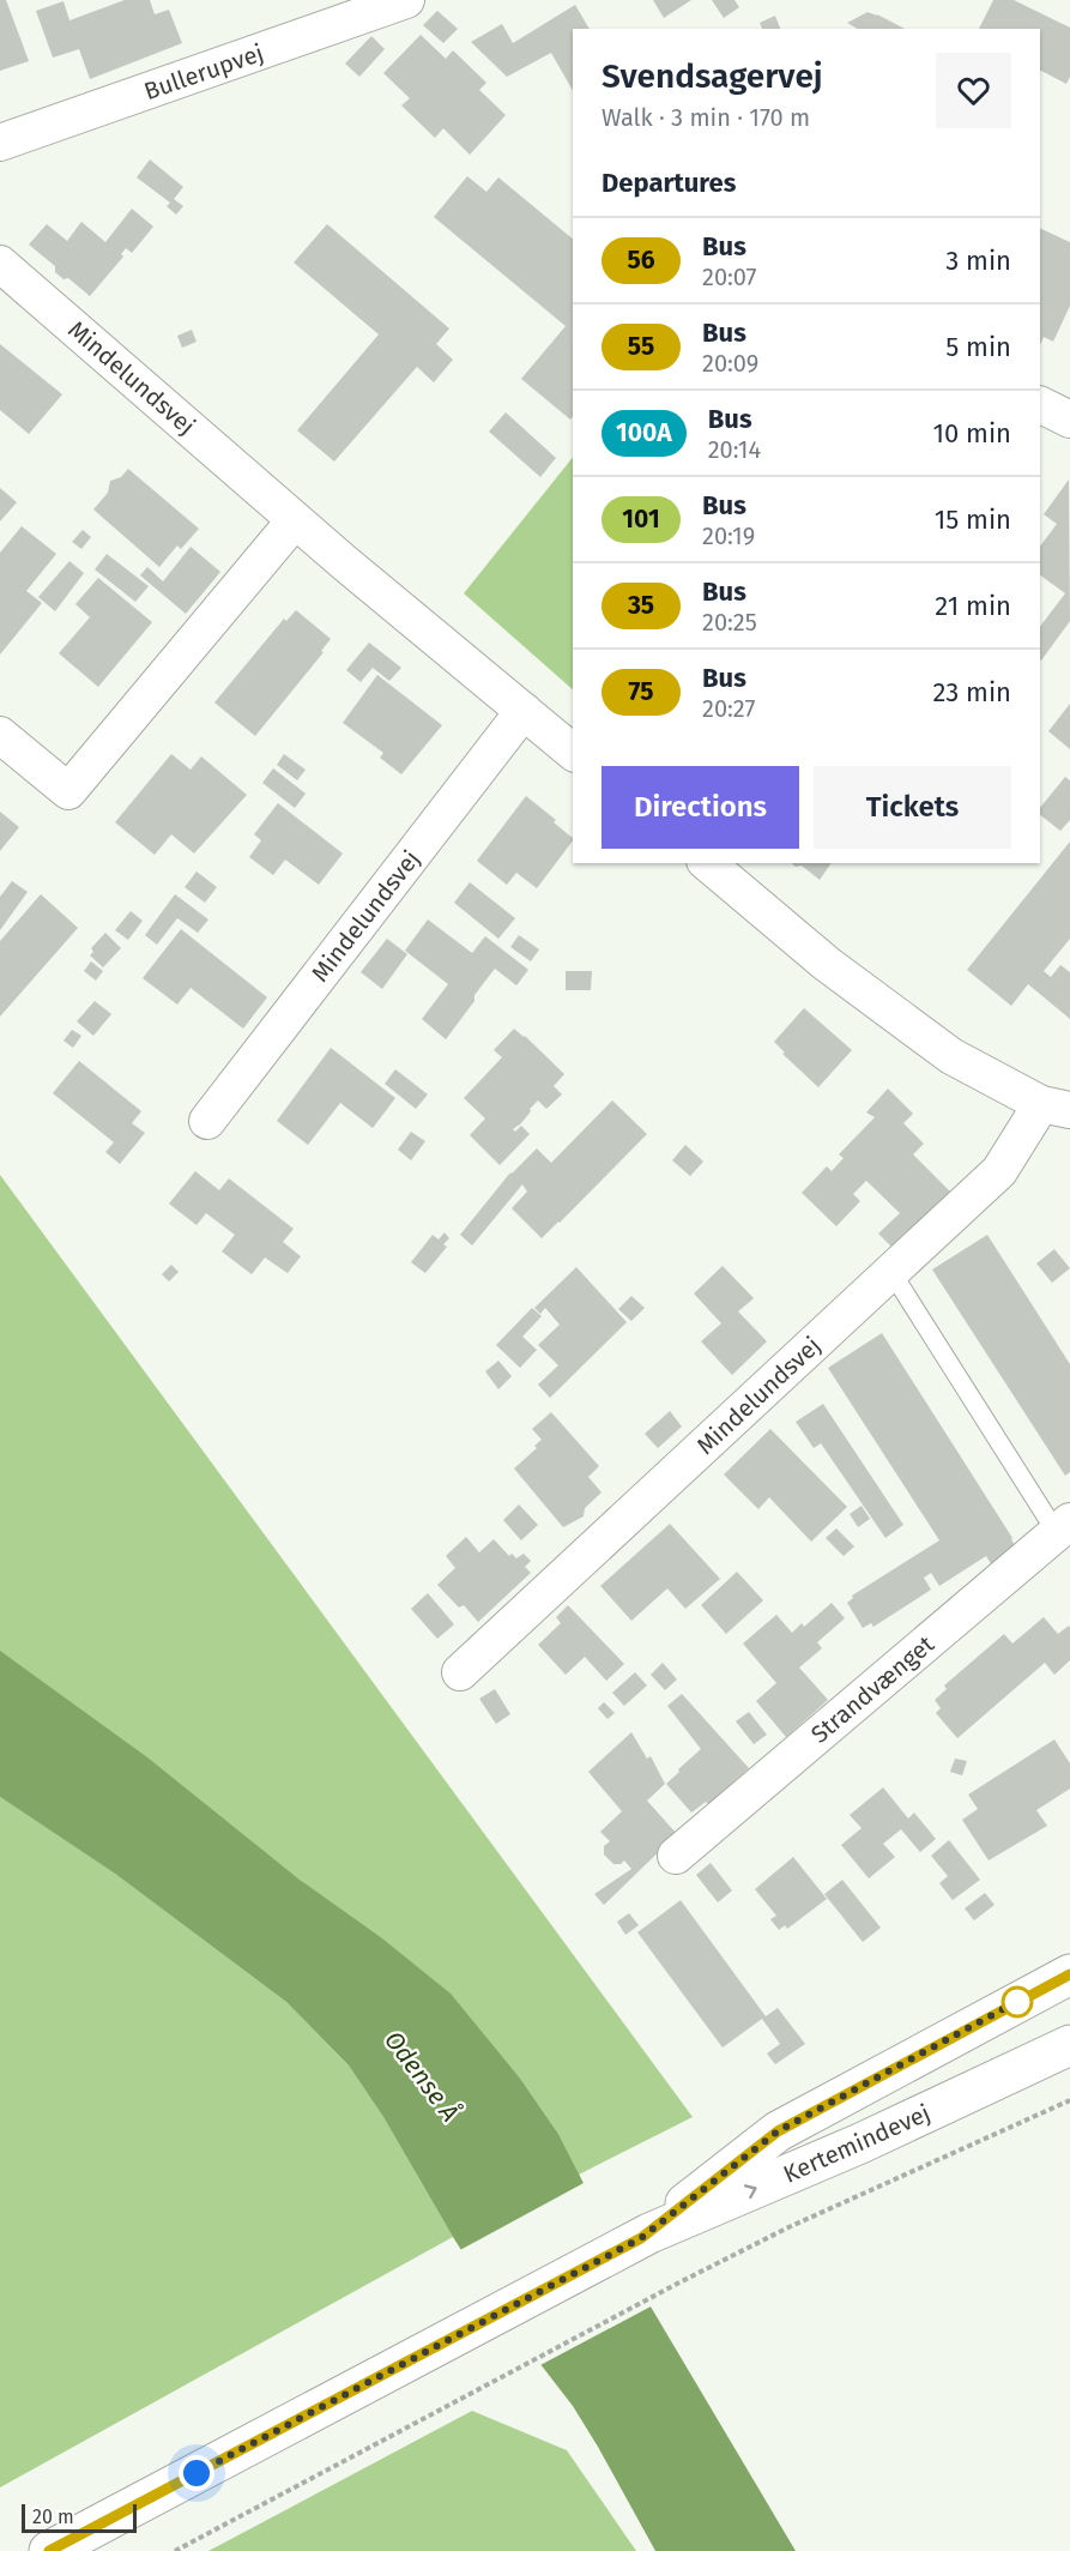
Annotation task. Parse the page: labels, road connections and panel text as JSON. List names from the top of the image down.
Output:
{
  "streets": {
    "main road": ["Kertemindevej"],
    "street": ["Bullerupvej", "Mindelundsvej", "Strandvænget"]
  },
  "water": ["Odense Å"],
  "lines": ["bus line 56"],
  "scale_bar": "20 m",
  "page": {
    "heading": [
      ["Svendsagervej", "Walk · 3 min · 170 m"],
      "Departures"
    ],
    "list": [
      {
        "mark": "56",
        "name": "Bus",
        "note": "20:07",
        "value": "3 min"
      },
      {
        "mark": "55",
        "name": "Bus",
        "note": "20:09",
        "value": "5 min"
      },
      {
        "mark": "100A",
        "name": "Bus",
        "note": "20:14",
        "value": "10 min"
      },
      {
        "mark": "101",
        "name": "Bus",
        "note": "20:19",
        "value": "15 min"
      },
      {
        "mark": "35",
        "name": "Bus",
        "note": "20:25",
        "value": "21 min"
      },
      {
        "mark": "75",
        "name": "Bus",
        "note": "20:27",
        "value": "23 min"
      }
    ],
    "buttons": ["Directions", "Tickets"],
    "scale": "20 m"
  }
}
